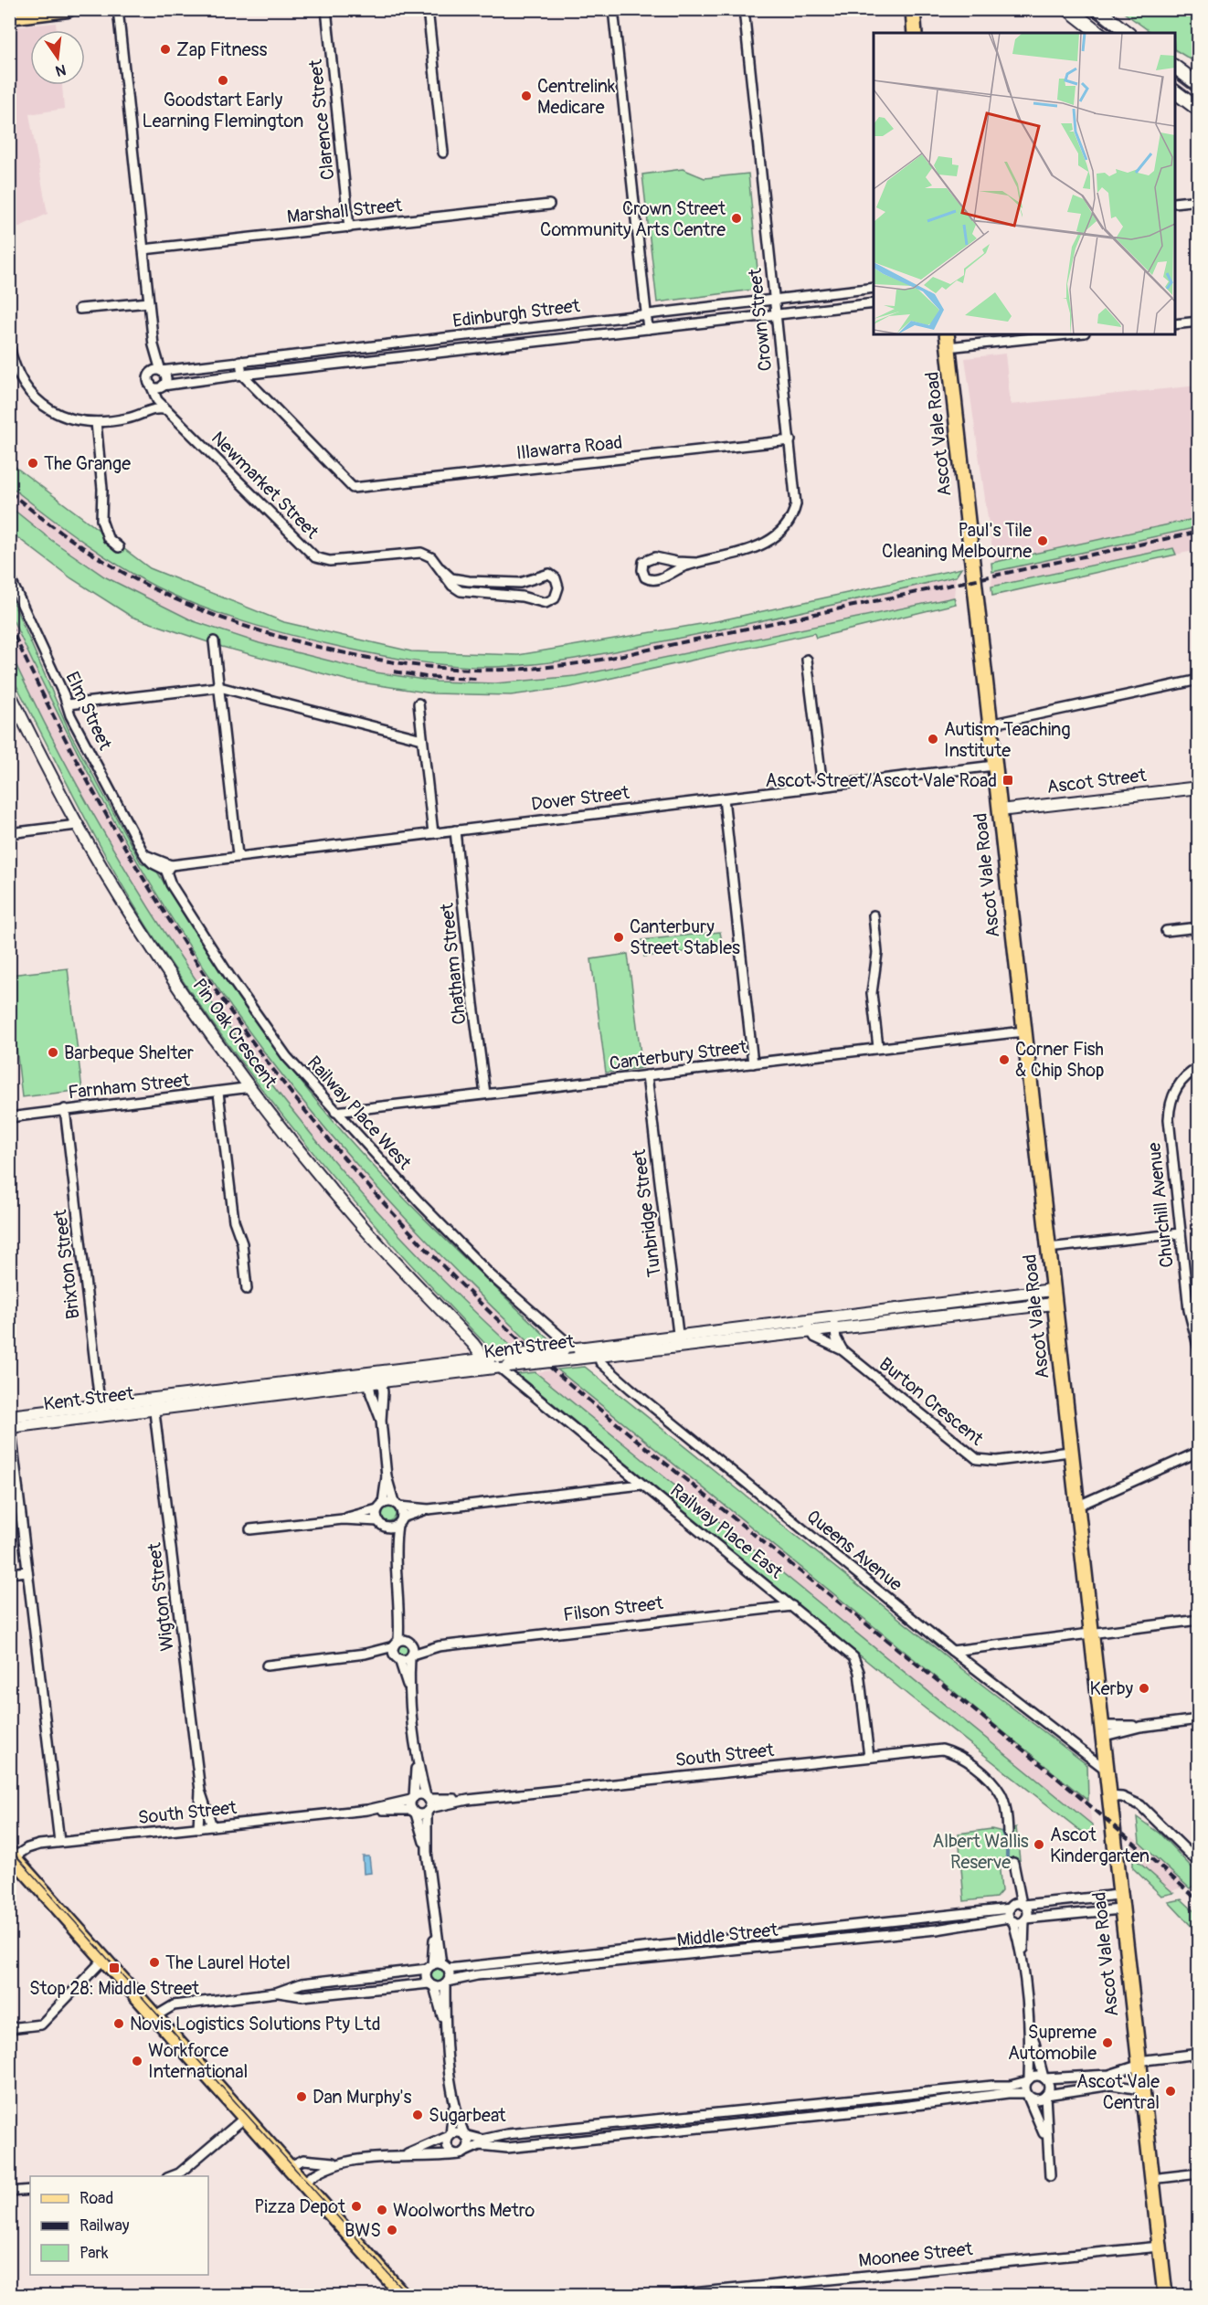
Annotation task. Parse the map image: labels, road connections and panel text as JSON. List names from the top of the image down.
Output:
{
  "streets": {
    "main road": ["Ascot Vale Road"],
    "street": [
      "Clarence Street",
      "Marshall Street",
      "Edinburgh Street",
      "Crown Street",
      "Illawarra Road",
      "Newmarket Street",
      "Elm Street",
      "Ascot Street",
      "Dover Street",
      "Chatham Street",
      "Pin Oak Crescent",
      "Canterbury Street",
      "Farnham Street",
      "Railway Place West",
      "Churchill Avenue",
      "Tunbridge Street",
      "Brixton Street",
      "Kent Street",
      "Burton Crescent",
      "Railway Place East",
      "Queens Avenue",
      "Wigton Street",
      "Filson Street",
      "South Street",
      "Middle Street",
      "Moonee Street"
    ]
  },
  "crossings": [
    ["Clarence Street", "Marshall Street"],
    ["Edinburgh Street", "Crown Street"],
    ["Edinburgh Street", "Illawarra Road"],
    ["Edinburgh Street", "Newmarket Street"],
    ["Crown Street", "Illawarra Road"],
    ["Ascot Vale Road", "Ascot Street"],
    ["Ascot Vale Road", "Dover Street"],
    ["Ascot Vale Road", "Canterbury Street"],
    ["Ascot Vale Road", "Kent Street"],
    ["Ascot Vale Road", "Burton Crescent"],
    ["Ascot Vale Road", "Queens Avenue"],
    ["Ascot Vale Road", "Middle Street"],
    ["Ascot Vale Road", "Moonee Street"],
    ["Elm Street", "Dover Street"],
    ["Elm Street", "Railway Place West"],
    ["Dover Street", "Chatham Street"],
    ["Dover Street", "Railway Place West"],
    ["Chatham Street", "Canterbury Street"],
    ["Pin Oak Crescent", "Farnham Street"],
    ["Pin Oak Crescent", "Kent Street"],
    ["Canterbury Street", "Railway Place West"],
    ["Canterbury Street", "Tunbridge Street"],
    ["Farnham Street", "Brixton Street"],
    ["Railway Place West", "Kent Street"],
    ["Tunbridge Street", "Kent Street"],
    ["Brixton Street", "Kent Street"],
    ["Kent Street", "Burton Crescent"],
    ["Kent Street", "Railway Place East"],
    ["Kent Street", "Queens Avenue"],
    ["Kent Street", "Wigton Street"],
    ["Railway Place East", "Filson Street"],
    ["Railway Place East", "South Street"],
    ["Wigton Street", "South Street"]
  ],
  "parks": ["Albert Wallis Reserve"],
  "places": {
    "other": [
      "Zap Fitness",
      "Goodstart Early Learning Flemington",
      "Centrelink Medicare",
      "Crown Street Community Arts Centre",
      "The Grange",
      "Paul's Tile Cleaning Melbourne",
      "Autism Teaching Institute",
      "Canterbury Street Stables",
      "Barbeque Shelter",
      "Corner Fish & Chip Shop",
      "Kerby",
      "Ascot Kindergarten",
      "The Laurel Hotel",
      "Novis Logistics Solutions Pty Ltd",
      "Supreme Automobile",
      "Workforce International",
      "Ascot Vale Central",
      "Dan Murphy's",
      "Sugarbeat",
      "Pizza Depot",
      "Woolworths Metro",
      "BWS"
    ],
    "transit": ["Ascot Street/Ascot Vale Road", "Stop 28: Middle Street"]
  },
  "legend": ["Road", "Railway", "Park"],
  "north": "bottom"
}
